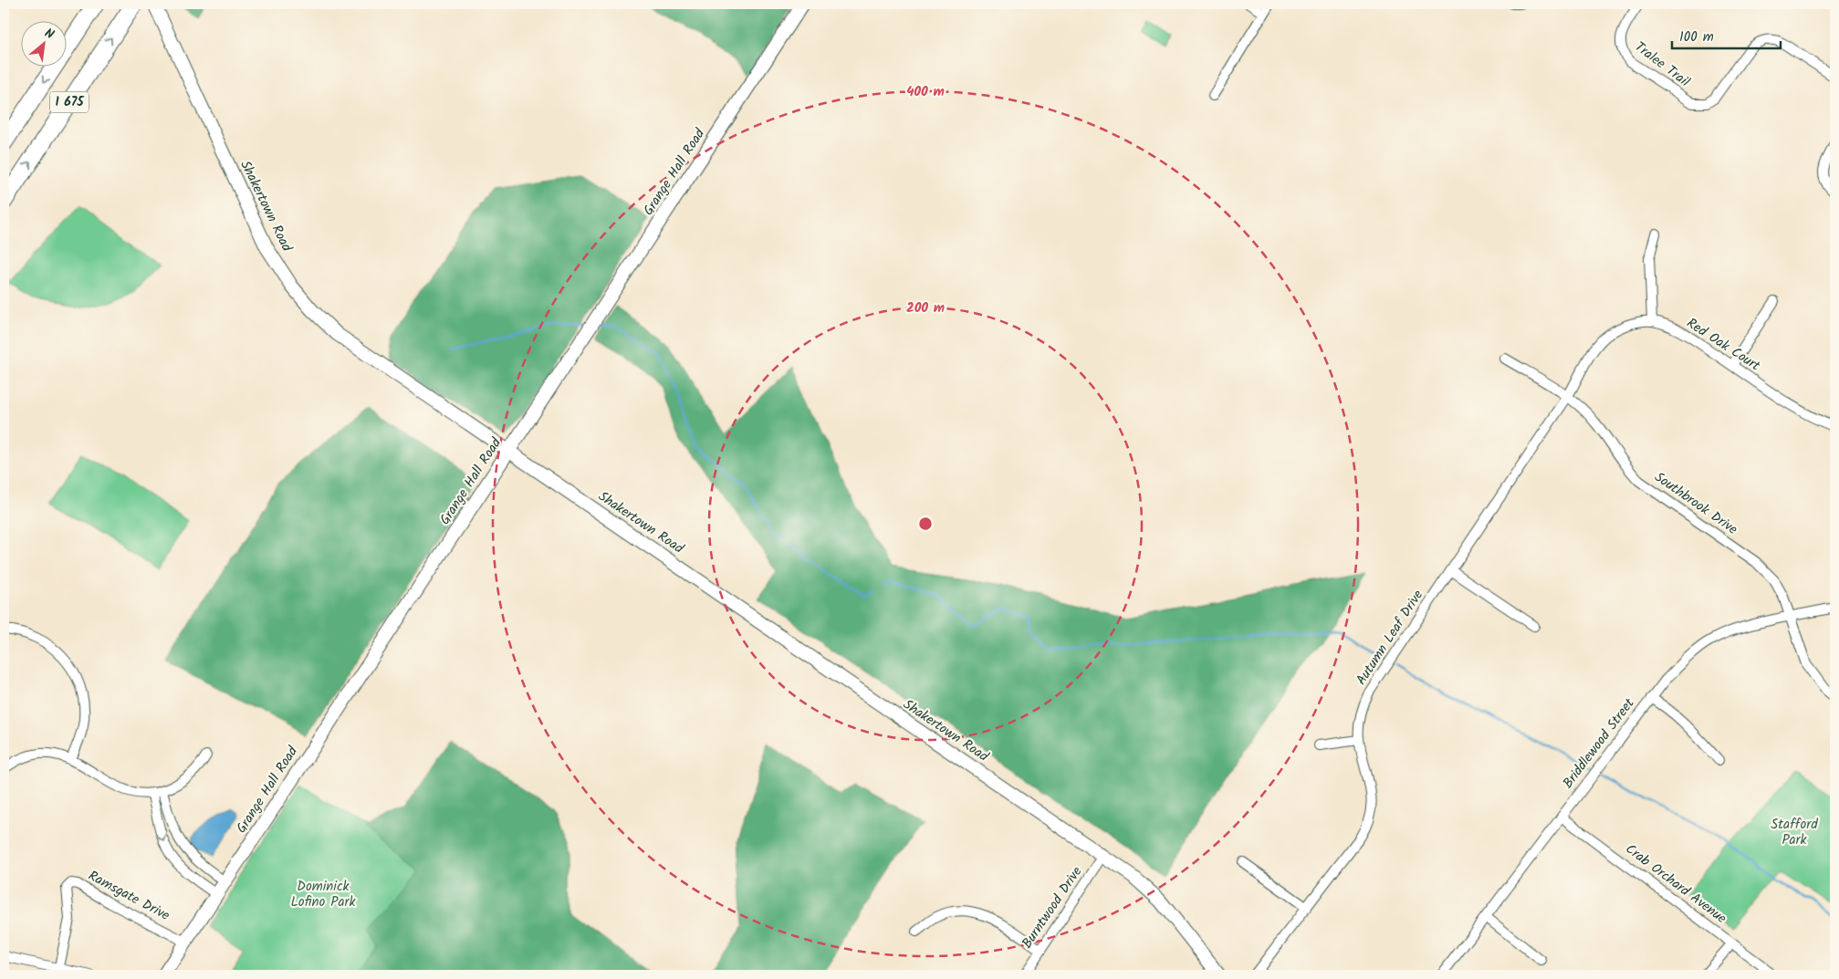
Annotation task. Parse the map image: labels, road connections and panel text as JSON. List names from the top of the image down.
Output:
{
  "streets": {
    "highway": ["I 675"],
    "street": [
      "Tralee Trail",
      "Grange Hall Road",
      "Shakertown Road",
      "Red Oak Court",
      "Southbrook Drive",
      "Autumn Leaf Drive",
      "Briddlewood Street",
      "Crab Orchard Avenue",
      "Ramsgate Drive",
      "Burntwood Drive"
    ]
  },
  "crossings": [
    ["Grange Hall Road", "Shakertown Road"],
    ["Grange Hall Road", "Ramsgate Drive"],
    ["Shakertown Road", "Burntwood Drive"],
    ["Southbrook Drive", "Autumn Leaf Drive"],
    ["Southbrook Drive", "Briddlewood Street"],
    ["Briddlewood Street", "Crab Orchard Avenue"]
  ],
  "parks": ["Stafford Park", "Dominick Lofino Park"],
  "scale_bar": "100 m",
  "north": "top right",
  "rings": ["400 m", "200 m"]
}
